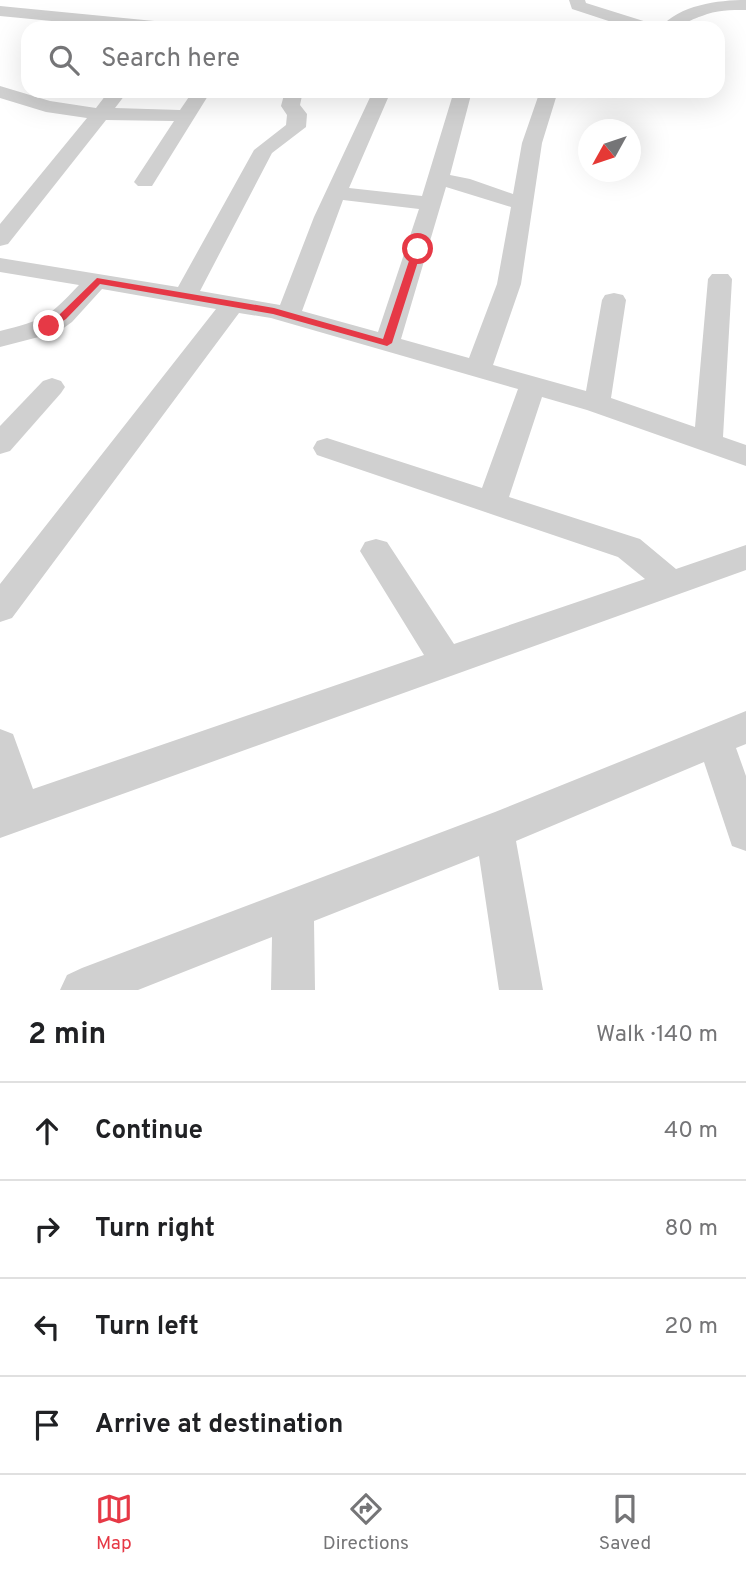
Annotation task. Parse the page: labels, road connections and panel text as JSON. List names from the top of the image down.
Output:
{
  "north": "bottom left",
  "page": {
    "search": "Search here",
    "heading": ["2 min", "Walk · 140 m"],
    "list": [
      ["Continue", "40 m"],
      ["Turn right", "80 m"],
      ["Turn left", "20 m"],
      "Arrive at destination"
    ],
    "nav": ["Map", "Directions", "Saved"]
  }
}
